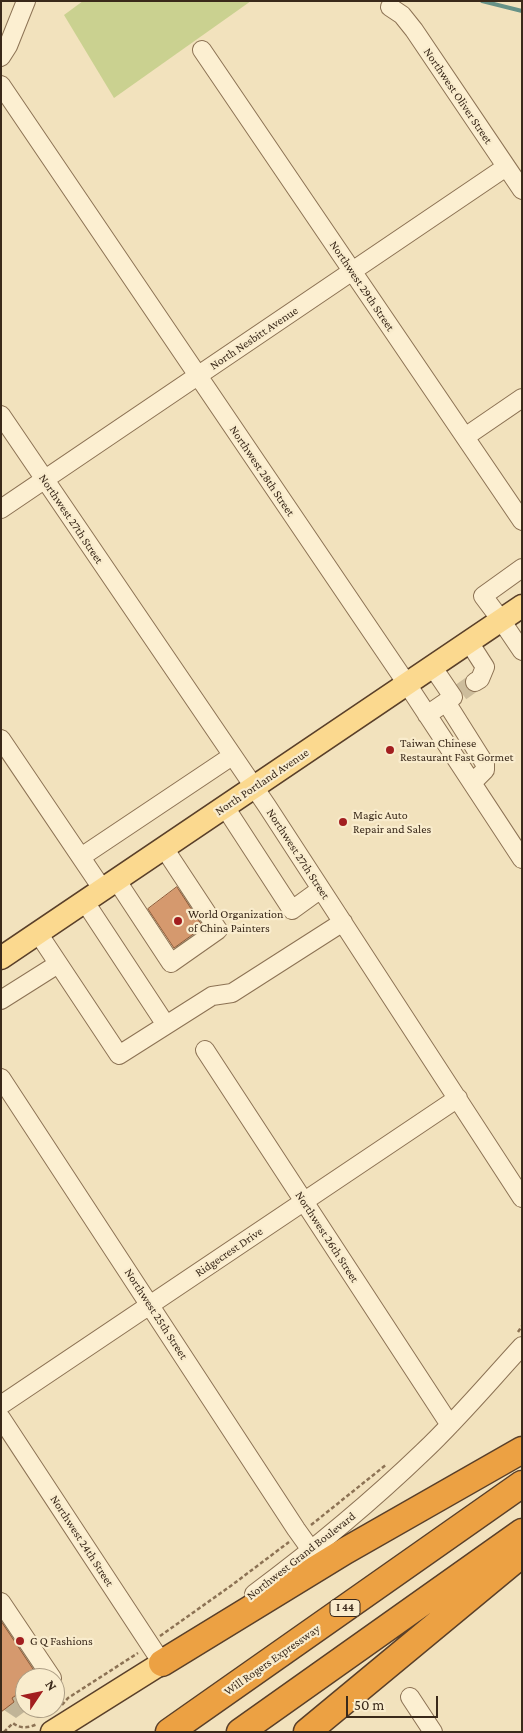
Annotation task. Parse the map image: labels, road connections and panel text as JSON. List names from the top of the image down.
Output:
{
  "streets": {
    "highway": ["I 44", "Will Rogers Expressway"],
    "main road": ["North Portland Avenue", "Northwest Grand Boulevard"],
    "street": [
      "Northwest Oliver Street",
      "Northwest 29th Street",
      "North Nesbitt Avenue",
      "Northwest 28th Street",
      "Northwest 27th Street",
      "Northwest 26th Street",
      "Ridgecrest Drive",
      "Northwest 25th Street",
      "Northwest 24th Street"
    ]
  },
  "crossings": [
    ["Northwest Oliver Street", "North Nesbitt Avenue"],
    ["Northwest 29th Street", "North Nesbitt Avenue"],
    ["North Nesbitt Avenue", "Northwest 28th Street"],
    ["North Nesbitt Avenue", "Northwest 27th Street"],
    ["Northwest 28th Street", "North Portland Avenue"],
    ["Northwest 27th Street", "North Portland Avenue"],
    ["Northwest 27th Street", "Ridgecrest Drive"],
    ["Northwest 26th Street", "Ridgecrest Drive"],
    ["Northwest 26th Street", "Northwest Grand Boulevard"],
    ["Ridgecrest Drive", "Northwest 25th Street"],
    ["Northwest 25th Street", "Northwest Grand Boulevard"],
    ["Northwest 24th Street", "Northwest Grand Boulevard"]
  ],
  "places": [
    "Taiwan Chinese Restaurant Fast Gormet",
    "Magic Auto Repair and Sales",
    "World Organization of China Painters",
    "G Q Fashions"
  ],
  "scale_bar": "50 m",
  "north": "top right"
}
